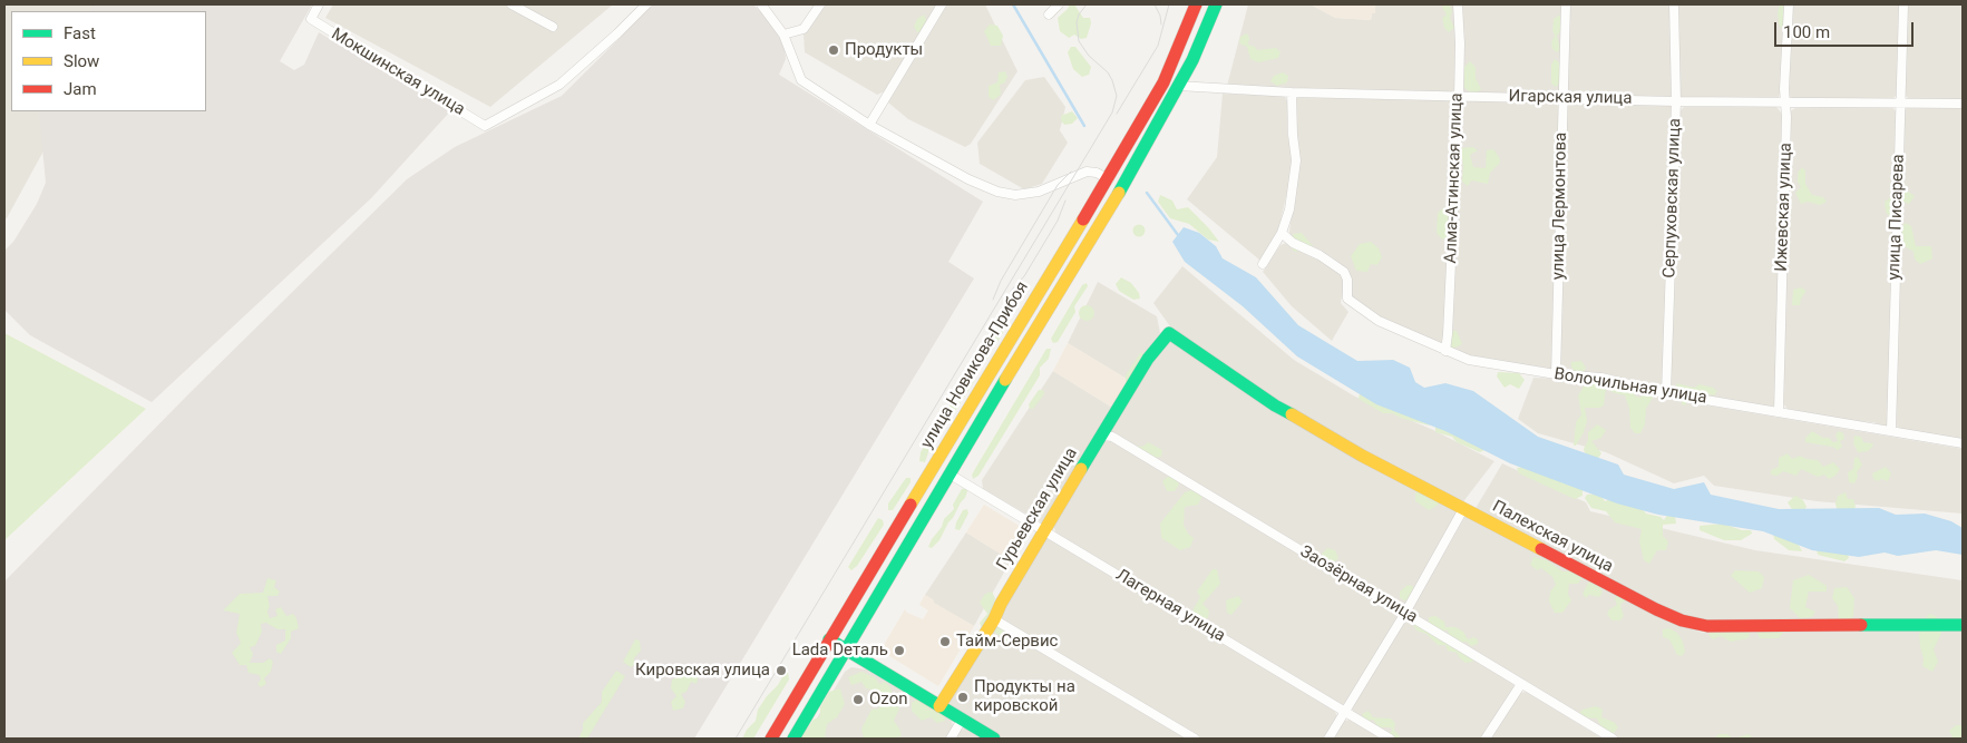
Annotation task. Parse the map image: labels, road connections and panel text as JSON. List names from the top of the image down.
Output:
{
  "streets": {
    "main road": ["улица Новикова-Прибоя", "Гурьевская улица", "Палехская улица"],
    "street": [
      "Мокшинская улица",
      "Игарская улица",
      "Алма-Атинская улица",
      "Серпуховская улица",
      "улица Лермонтова",
      "Ижевская улица",
      "улица Писарева",
      "Волочильная улица",
      "Заозёрная улица",
      "Лагерная улица"
    ]
  },
  "crossings": [
    ["Игарская улица", "Алма-Атинская улица"],
    ["Игарская улица", "Серпуховская улица"],
    ["Игарская улица", "улица Лермонтова"],
    ["Игарская улица", "Ижевская улица"],
    ["Игарская улица", "улица Писарева"],
    ["Игарская улица", "улица Новикова-Прибоя"],
    ["Алма-Атинская улица", "Волочильная улица"],
    ["Серпуховская улица", "Волочильная улица"],
    ["улица Лермонтова", "Волочильная улица"],
    ["Ижевская улица", "Волочильная улица"],
    ["улица Писарева", "Волочильная улица"],
    ["улица Новикова-Прибоя", "Лагерная улица"],
    ["Гурьевская улица", "Палехская улица"],
    ["Гурьевская улица", "Заозёрная улица"],
    ["Гурьевская улица", "Лагерная улица"]
  ],
  "places": [
    "Продукты",
    "Тайм-Сервис",
    "Lada Dеталь",
    "Кировская улица",
    "Продукты на кировской",
    "Ozon"
  ],
  "legend": ["Fast", "Slow", "Jam"],
  "scale_bar": "100 m"
}
